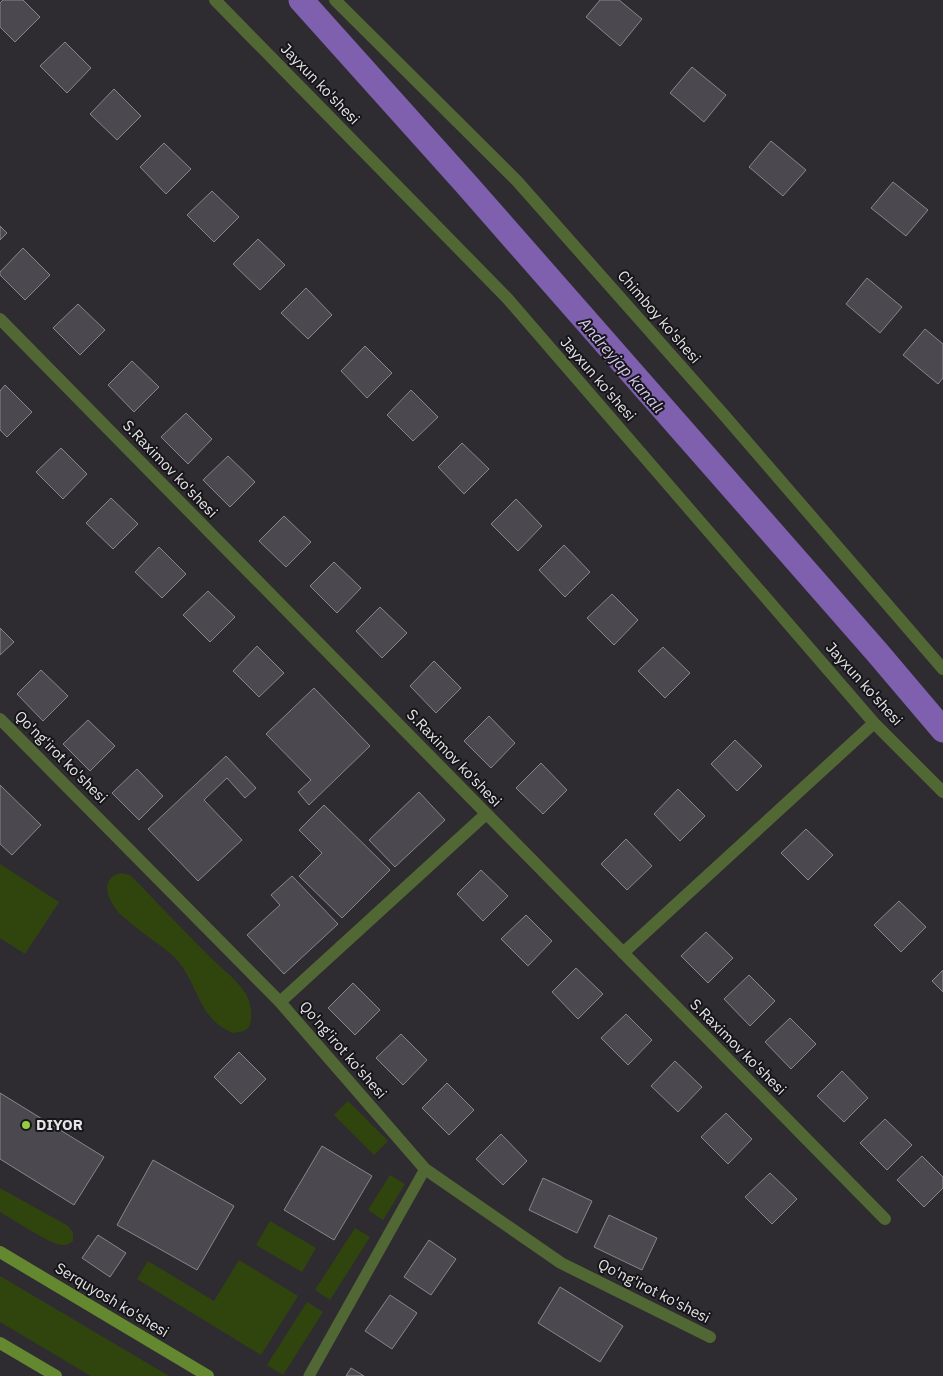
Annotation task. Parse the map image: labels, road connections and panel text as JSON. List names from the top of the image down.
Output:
{
  "streets": {
    "street": [
      "Jayxun ko'shesi",
      "Chimboy ko'shesi",
      "S.Raximov ko'shesi",
      "Qo'ng'irot ko'shesi",
      "Serquyosh ko'shesi"
    ]
  },
  "water": ["Andreyjap kanalı"],
  "places": ["DIYOR"]
}
